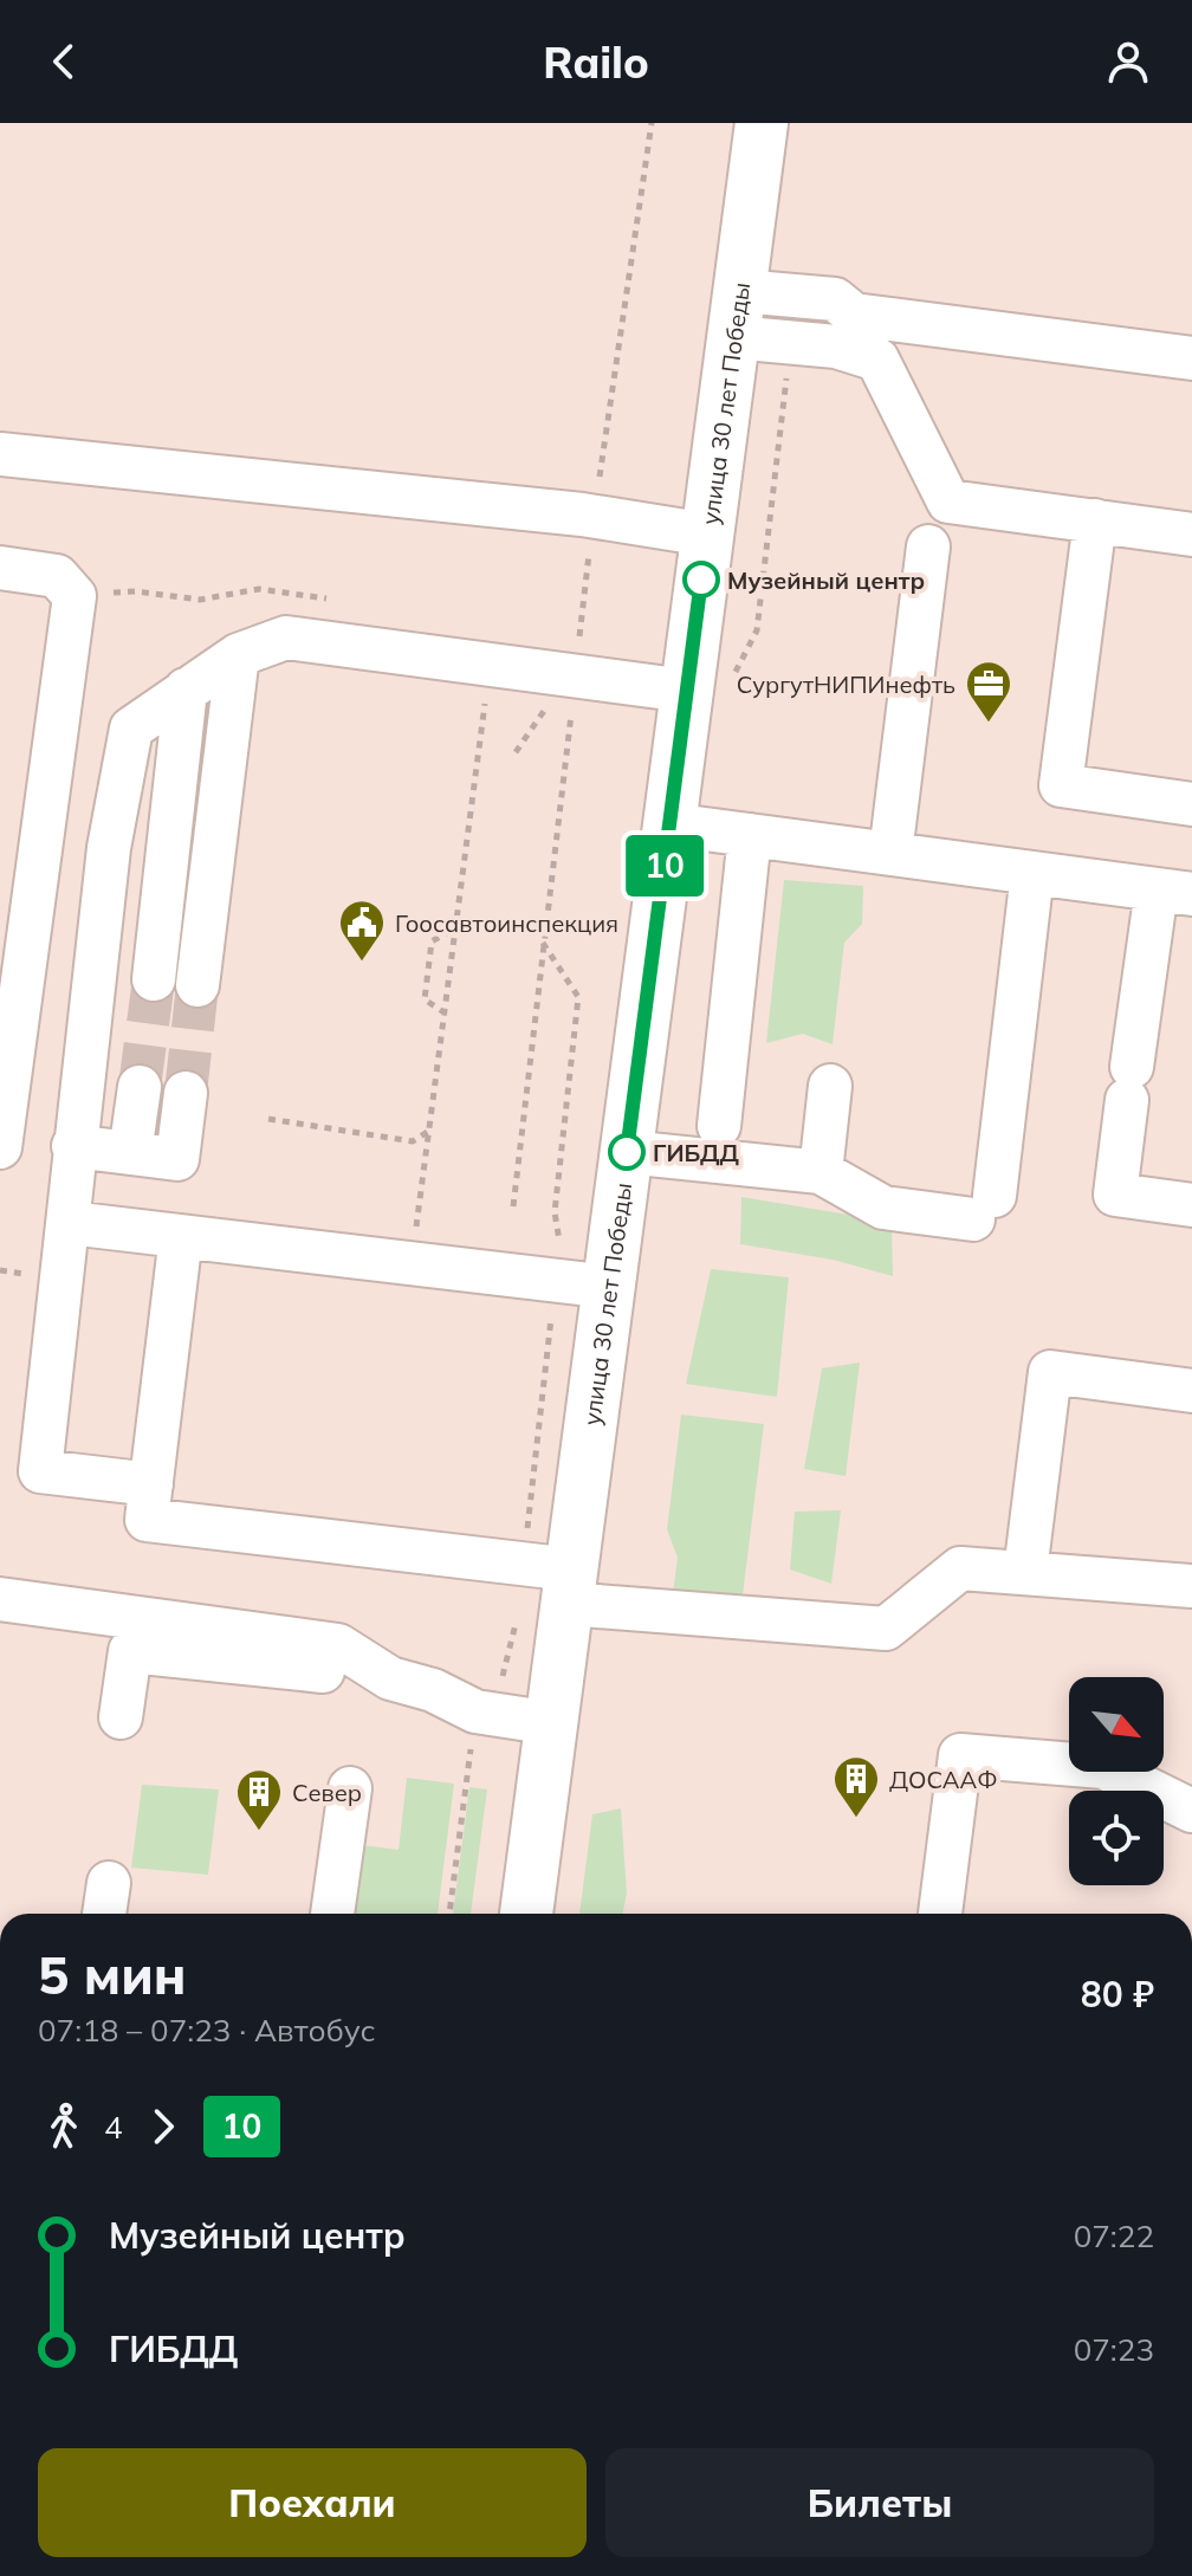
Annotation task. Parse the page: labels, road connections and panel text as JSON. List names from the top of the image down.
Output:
{
  "streets": {
    "main road": ["улица 30 лет Победы"]
  },
  "places": {
    "other": ["Музейный центр", "ГИБДД"],
    "office": ["СургутНИПИнефть"],
    "public building": ["Гоосавтоинспекция"],
    "building": ["ДОСААФ", "Север"]
  },
  "lines": ["bus line 10"],
  "north": "bottom right",
  "page": {
    "header": "Railo",
    "on_map": "10",
    "heading": ["5 мин", "07:18 – 07:23 · Автобус", "80 ₽"],
    "legs": ["4", "10"],
    "list": [
      {
        "name": "Музейный центр",
        "value": "07:22"
      },
      {
        "name": "ГИБДД",
        "value": "07:23"
      }
    ],
    "buttons": ["Поехали", "Билеты"]
  }
}
